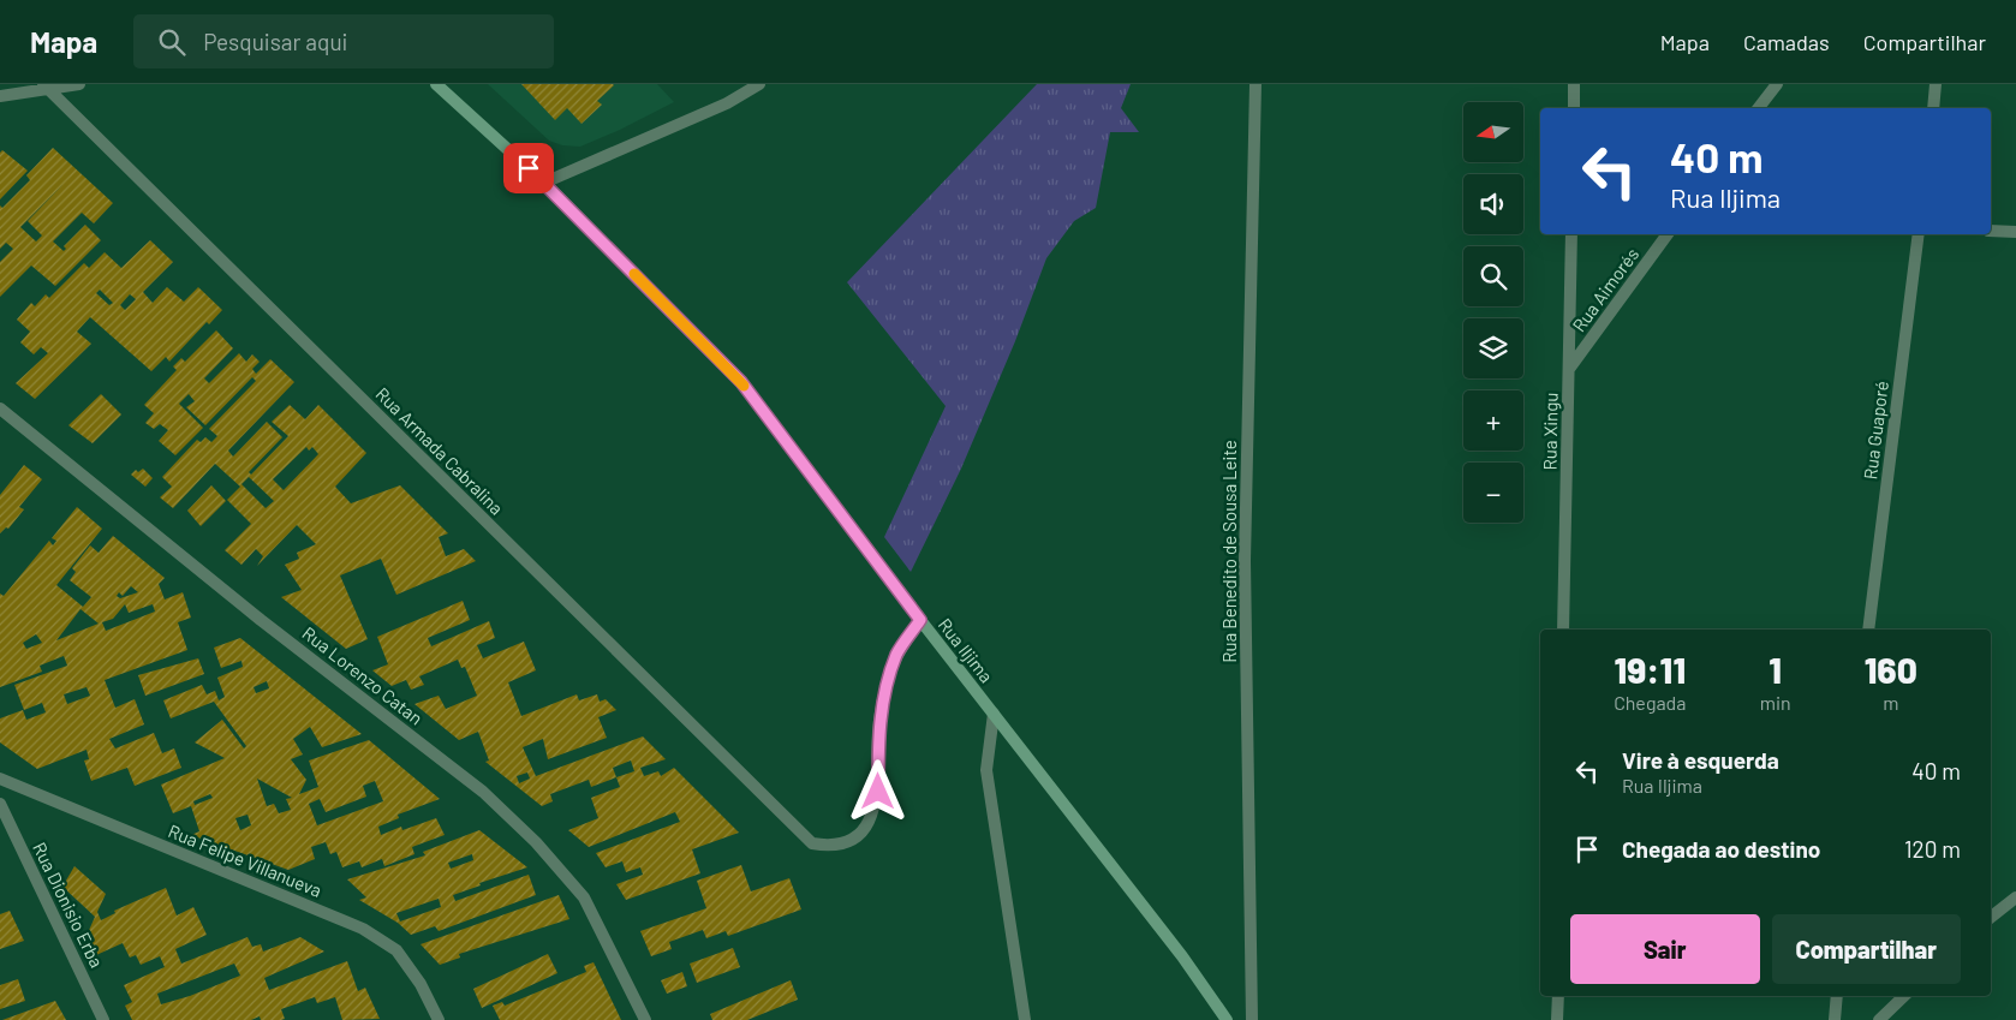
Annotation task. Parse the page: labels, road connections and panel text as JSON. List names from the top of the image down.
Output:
{
  "streets": {
    "main road": ["Rua Iljima"],
    "street": [
      "Rua Aimorés",
      "Rua Guaporé",
      "Rua Xingu",
      "Rua Armada Cabralina",
      "Rua Benedito de Sousa Leite",
      "Rua Lorenzo Catan",
      "Rua Felipe Villanueva",
      "Rua Dionisio Erba"
    ]
  },
  "crossings": [
    ["Rua Aimorés", "Rua Xingu"],
    ["Rua Armada Cabralina", "Rua Iljima"]
  ],
  "north": "left",
  "page": {
    "header": "Mapa",
    "search": "Pesquisar aqui",
    "nav": ["Mapa", "Camadas", "Compartilhar"],
    "map_buttons": ["+", "−"],
    "turn": ["40 m", "Rua Iljima"],
    "eta": [
      "19:11",
      "Chegada",
      "1",
      "min",
      "160",
      "m"
    ],
    "list": [
      {
        "name": "Vire à esquerda",
        "note": "Rua Iljima",
        "value": "40 m"
      },
      {
        "name": "Chegada ao destino",
        "value": "120 m"
      }
    ],
    "buttons": ["Sair", "Compartilhar"]
  }
}
